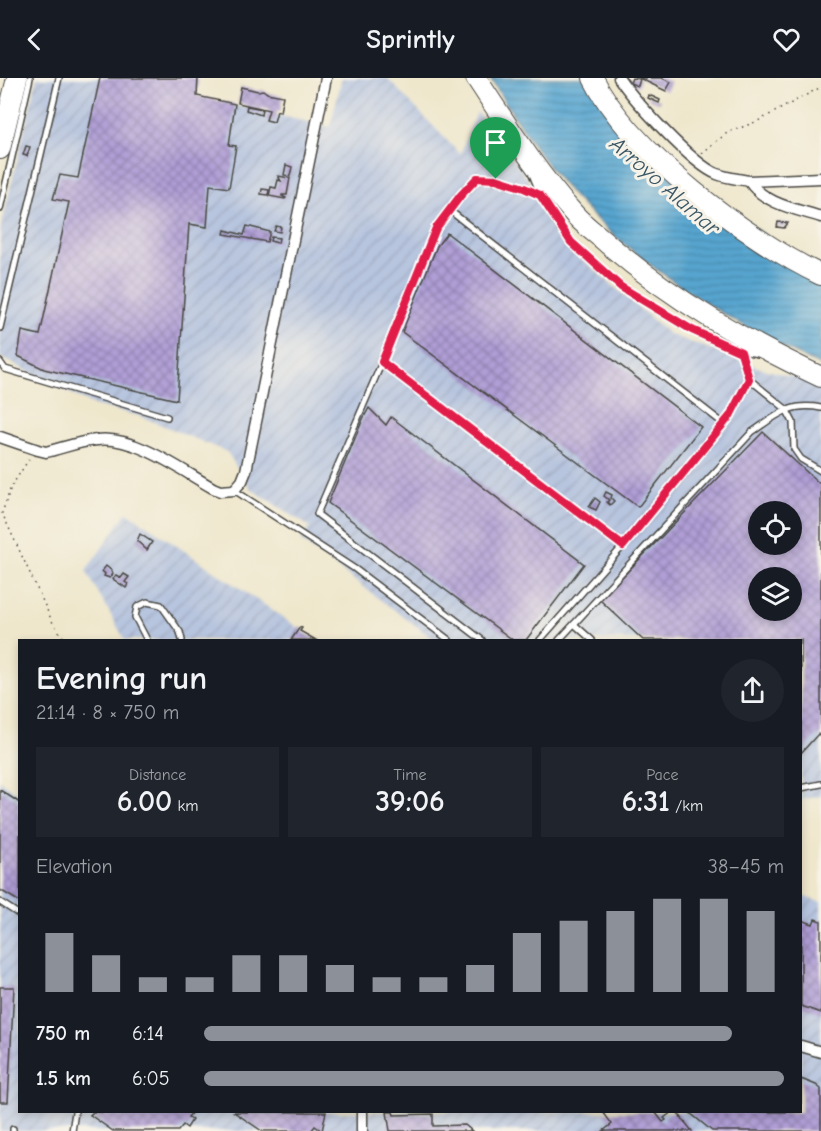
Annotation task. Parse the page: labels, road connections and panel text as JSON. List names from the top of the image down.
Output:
{
  "water": ["Arroyo Alamar"],
  "page": {
    "header": "Sprintly",
    "heading": ["Evening run", "21:14 · 8 × 750 m"],
    "stats": [
      ["Distance", "6.00 km"],
      ["Time", "39:06"],
      ["Pace", "6:31 /km"]
    ],
    "chart": ["Elevation", "38–45 m"],
    "list": [
      {
        "name": "750 m",
        "note": "6:14"
      },
      {
        "name": "1.5 km",
        "note": "6:05"
      }
    ]
  }
}
